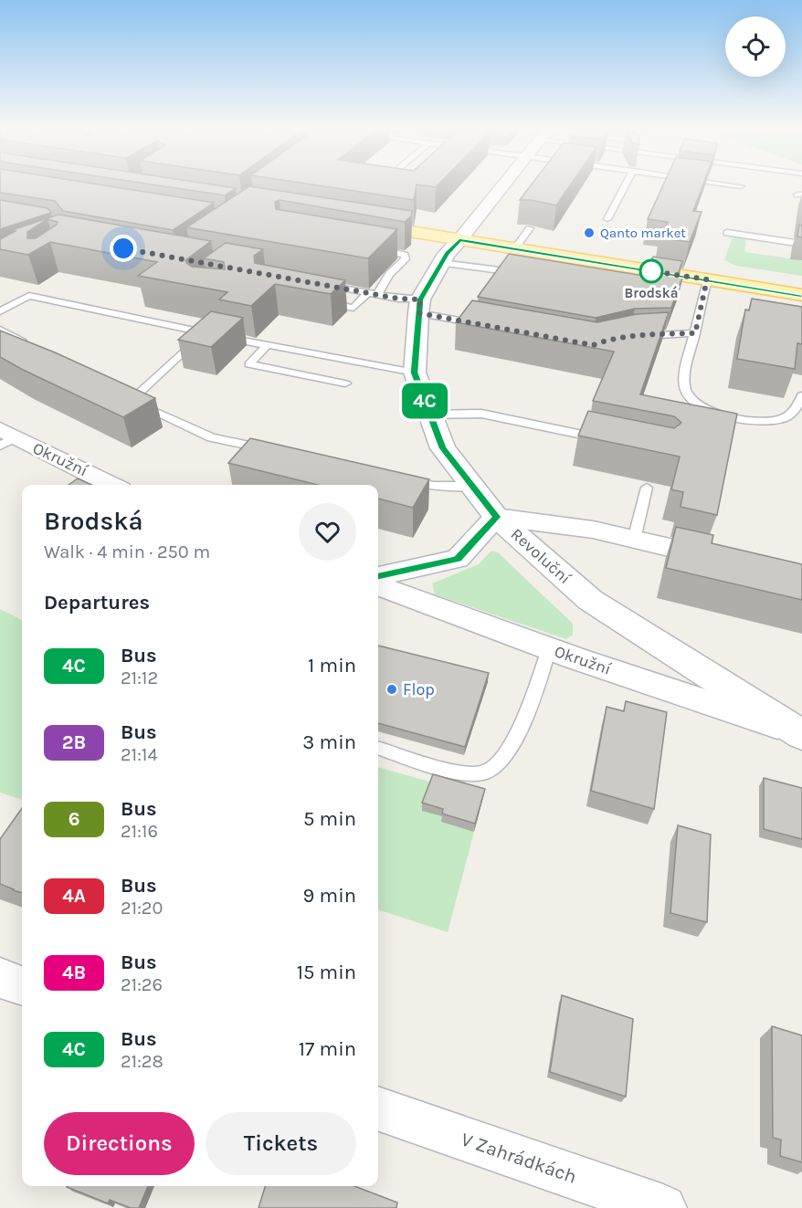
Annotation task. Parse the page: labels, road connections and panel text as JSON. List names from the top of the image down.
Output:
{
  "streets": {
    "street": ["Okružní", "Revoluční", "V Zahrádkách"]
  },
  "crossings": [
    ["Okružní", "Revoluční"]
  ],
  "places": ["Qanto market", "Brodská", "Flop"],
  "lines": ["bus line 4C"],
  "page": {
    "on_map": "4C",
    "heading": [
      ["Brodská", "Walk · 4 min · 250 m"],
      "Departures"
    ],
    "list": [
      {
        "mark": "4C",
        "name": "Bus",
        "note": "21:12",
        "value": "1 min"
      },
      {
        "mark": "2B",
        "name": "Bus",
        "note": "21:14",
        "value": "3 min"
      },
      {
        "mark": "6",
        "name": "Bus",
        "note": "21:16",
        "value": "5 min"
      },
      {
        "mark": "4A",
        "name": "Bus",
        "note": "21:20",
        "value": "9 min"
      },
      {
        "mark": "4B",
        "name": "Bus",
        "note": "21:26",
        "value": "15 min"
      },
      {
        "mark": "4C",
        "name": "Bus",
        "note": "21:28",
        "value": "17 min"
      }
    ],
    "buttons": ["Directions", "Tickets"]
  }
}
